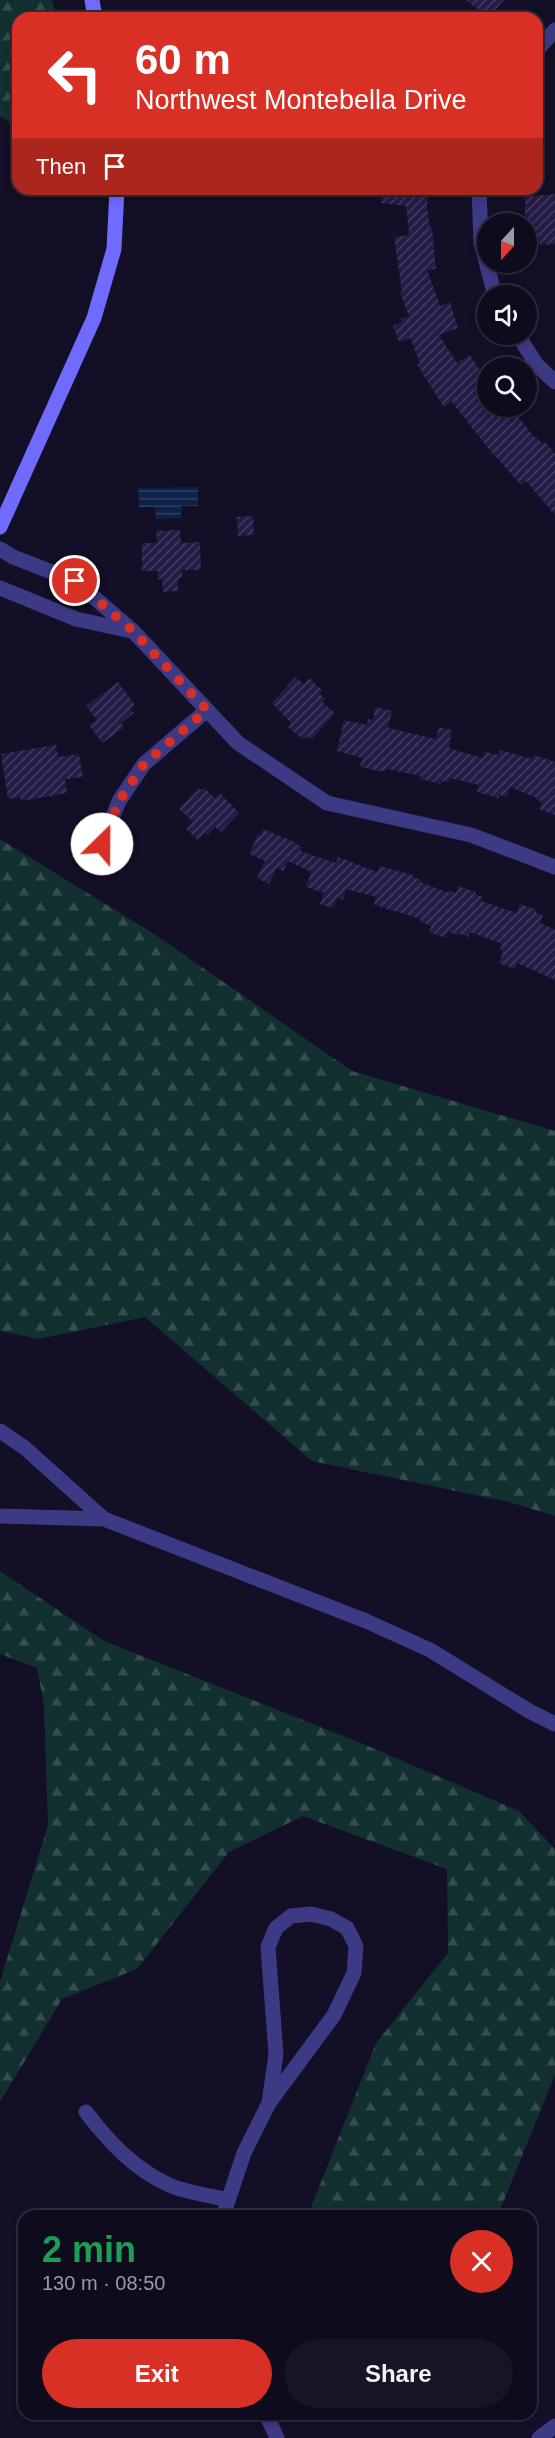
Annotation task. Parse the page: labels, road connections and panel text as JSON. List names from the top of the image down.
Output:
{
  "north": "bottom",
  "page": {
    "turn": ["60 m", "Northwest Montebella Drive"],
    "then": "Then",
    "heading": ["2 min", "130 m · 08:50"],
    "buttons": ["Exit", "Share"]
  }
}
